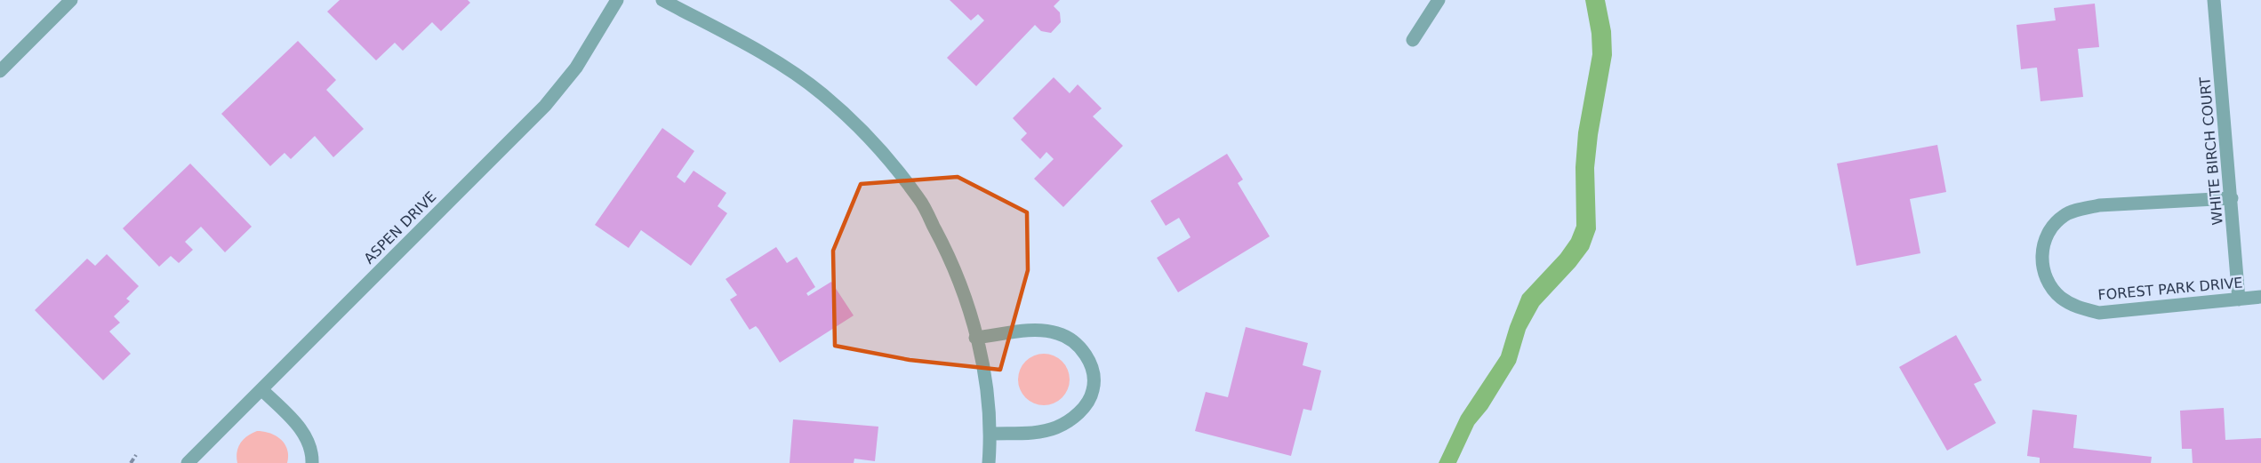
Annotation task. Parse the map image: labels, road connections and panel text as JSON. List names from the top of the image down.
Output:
{
  "streets": {
    "street": ["WHITE BIRCH COURT", "ASPEN DRIVE", "FOREST PARK DRIVE"]
  },
  "crossings": [
    ["WHITE BIRCH COURT", "FOREST PARK DRIVE"]
  ]
}
